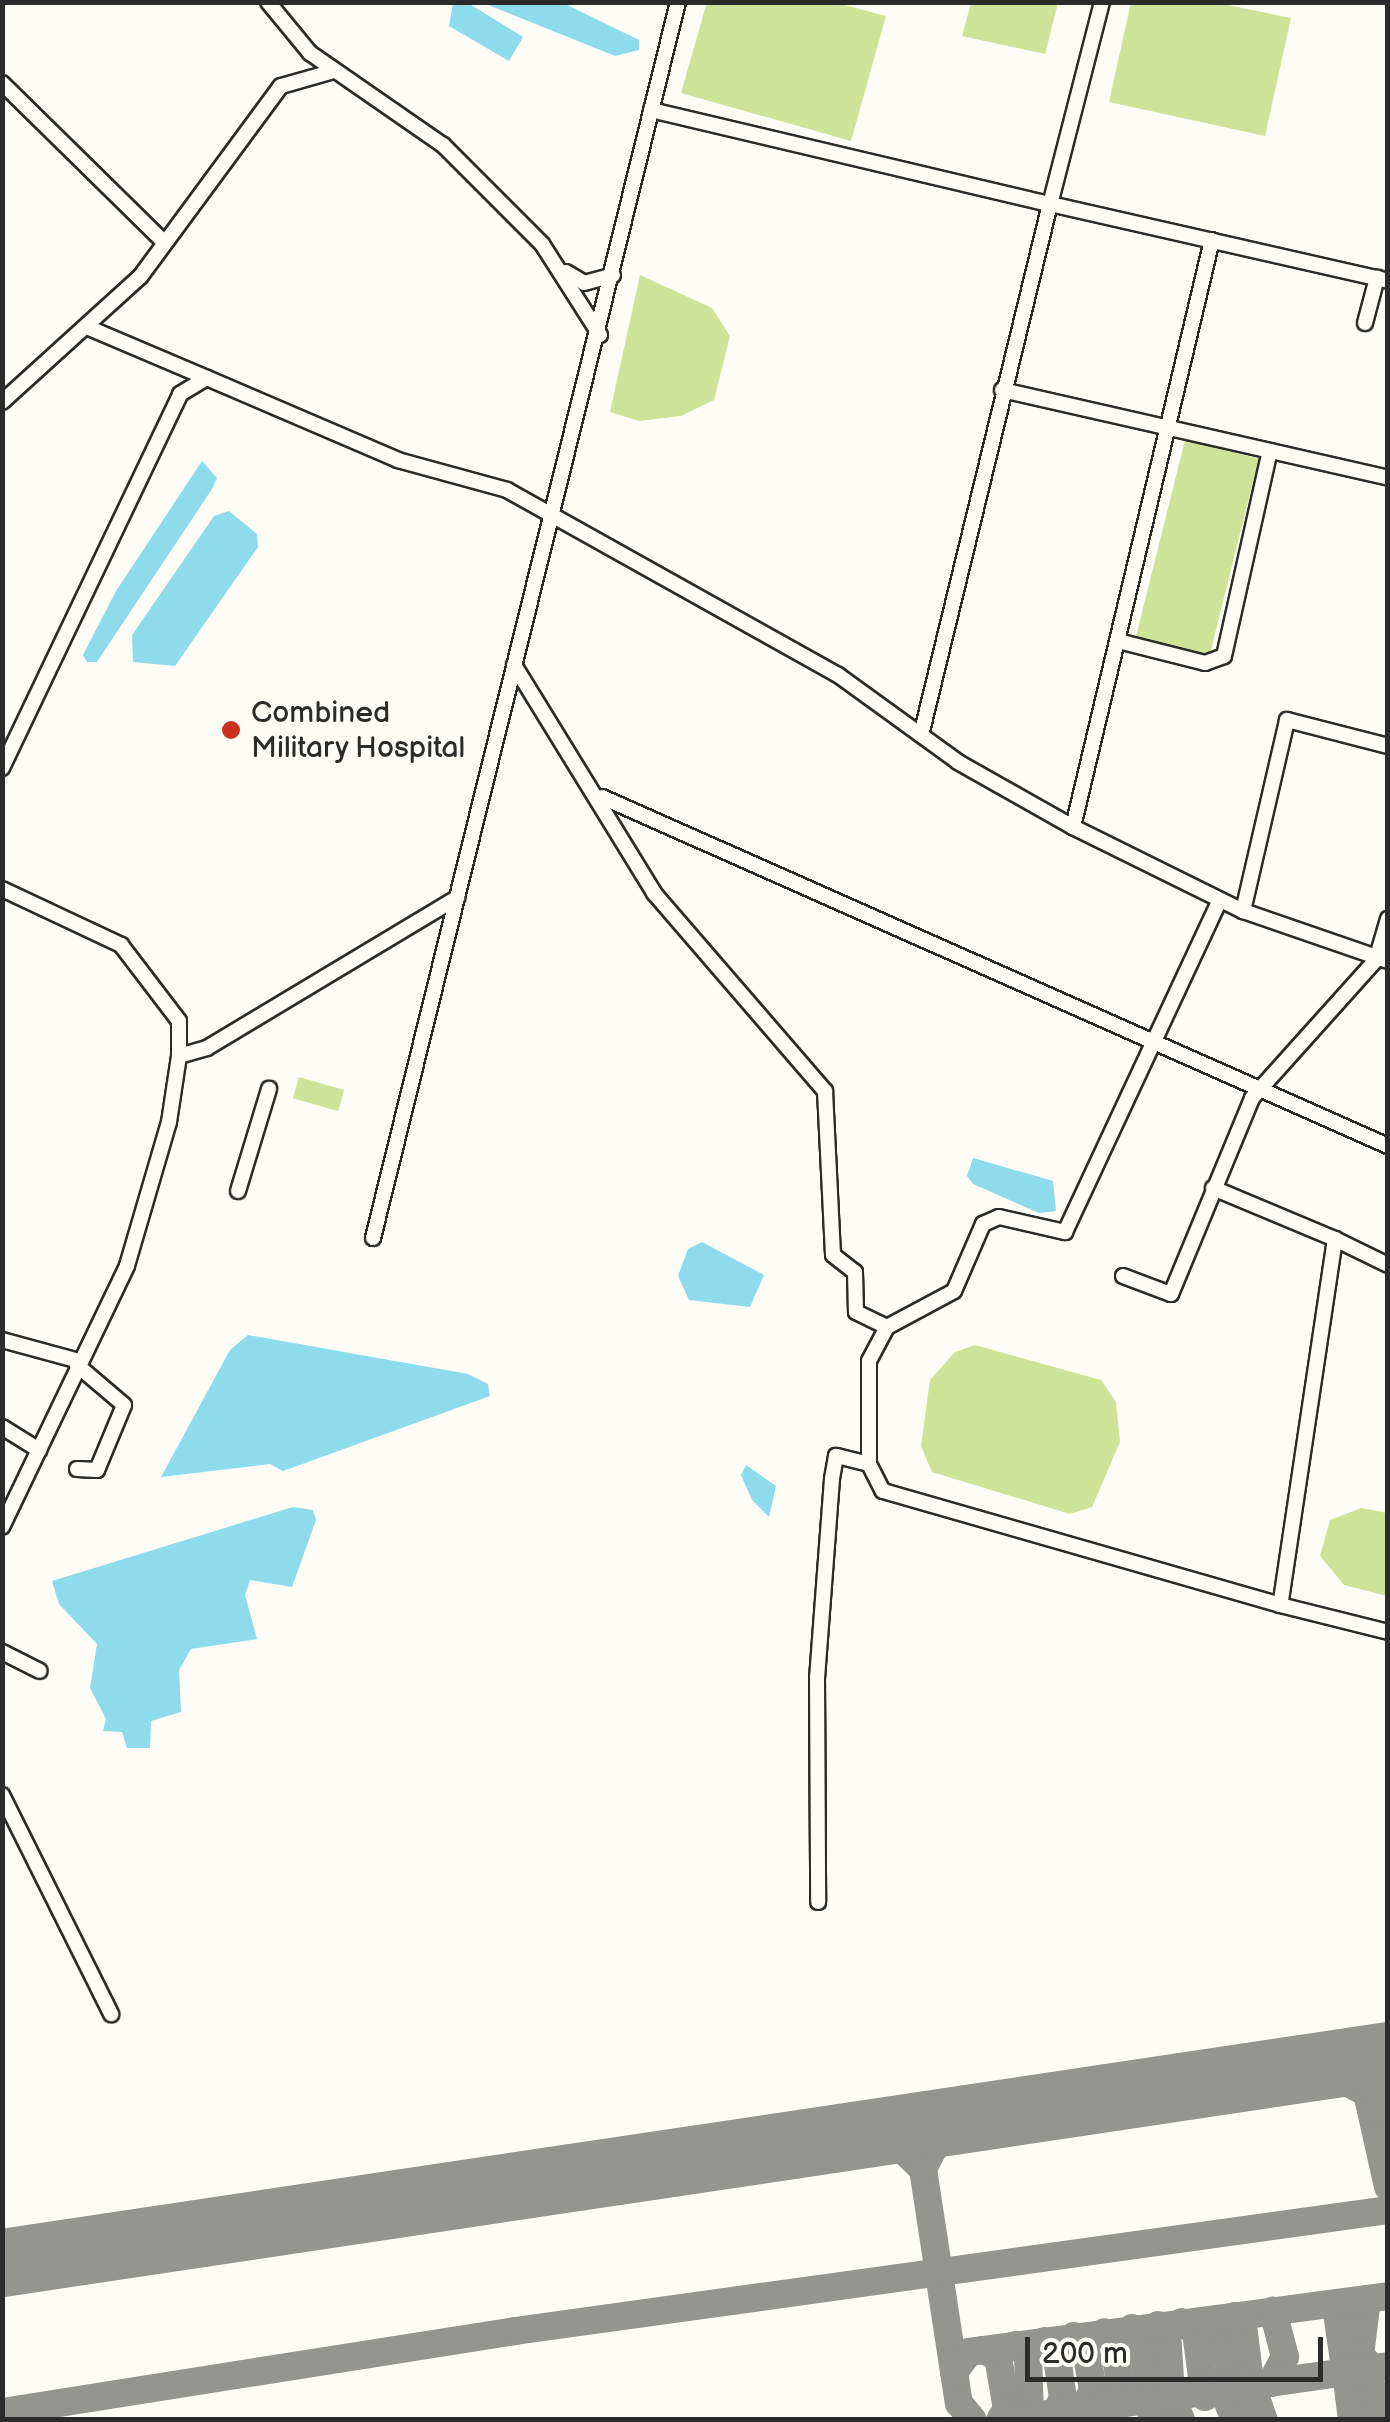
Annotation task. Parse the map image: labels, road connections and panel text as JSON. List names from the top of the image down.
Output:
{
  "places": ["Combined Military Hospital"],
  "scale_bar": "200 m"
}
